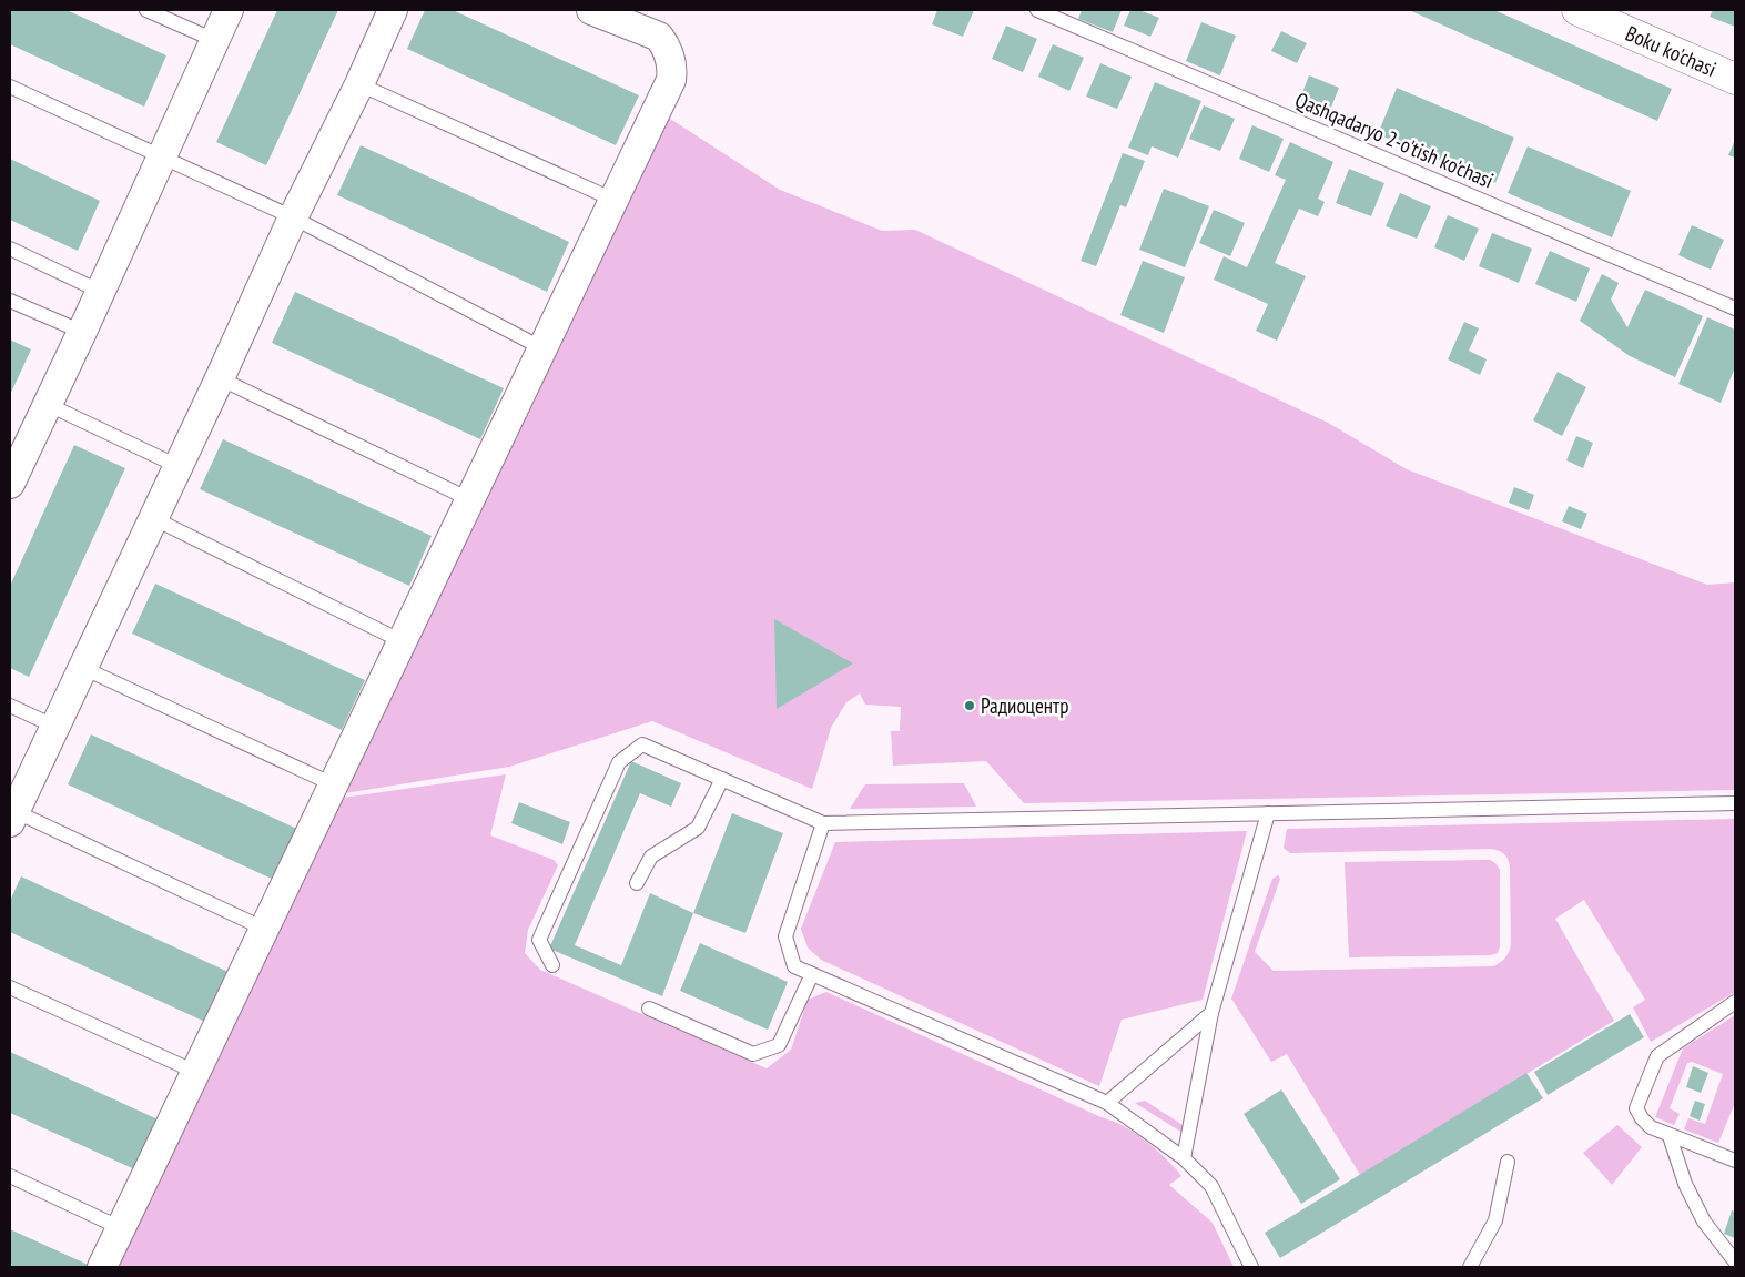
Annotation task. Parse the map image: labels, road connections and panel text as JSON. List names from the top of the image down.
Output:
{
  "streets": {
    "street": ["Boku ko'chasi"],
    "lane": ["Qashqadaryo 2-o'tish ko'chasi"]
  },
  "places": ["Радиоцентр"]
}
